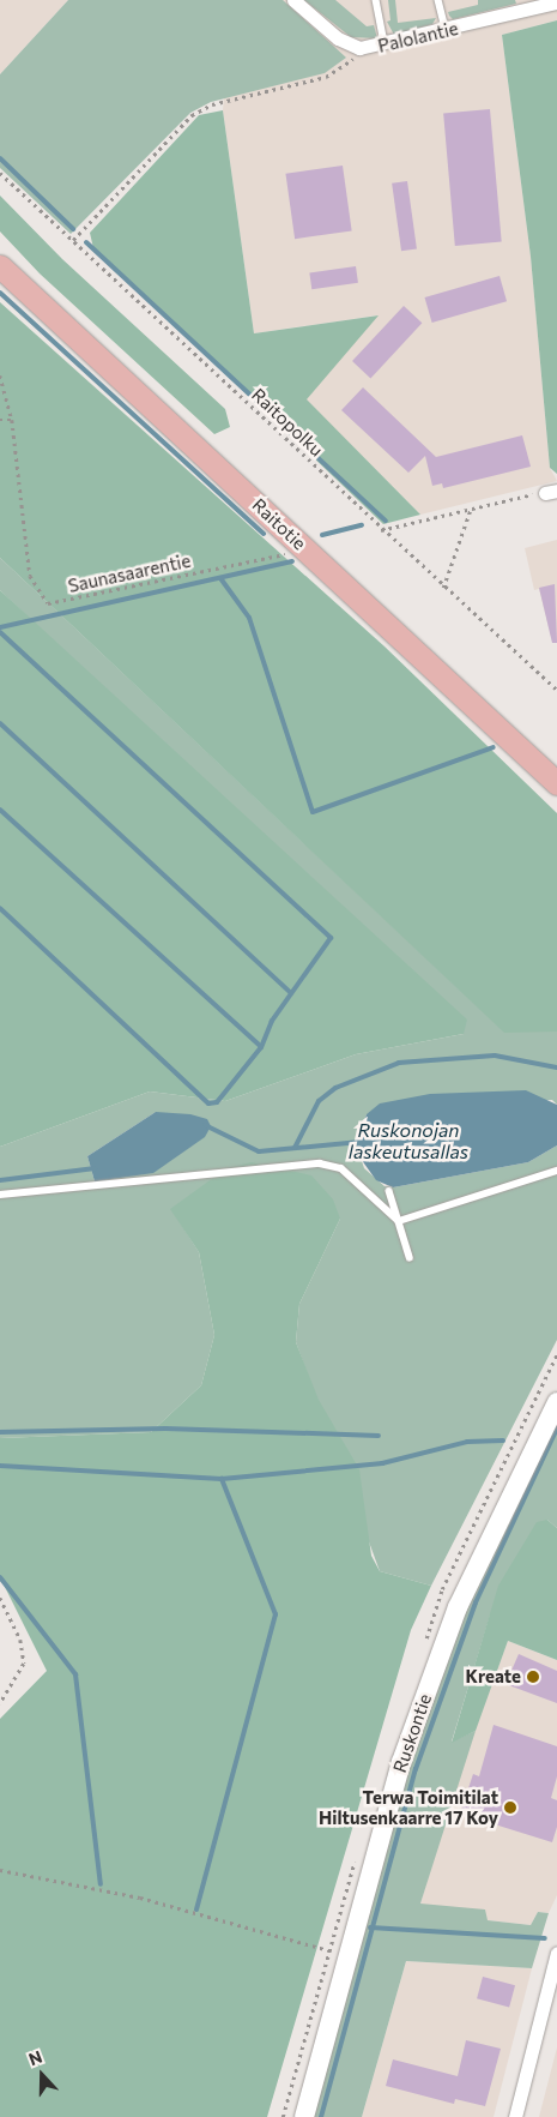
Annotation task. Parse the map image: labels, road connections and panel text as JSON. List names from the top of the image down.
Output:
{
  "streets": {
    "main road": ["Raitotie", "Ruskontie"],
    "street": ["Palolantie"],
    "path": ["Raitopolku", "Saunasaarentie"]
  },
  "crossings": [
    ["Raitotie", "Saunasaarentie"]
  ],
  "water": ["Ruskonojan laskeutusallas"],
  "places": ["Kreate", "Terwa Toimitilat Hiltusenkaarre 17 Koy"],
  "north": "top"
}
